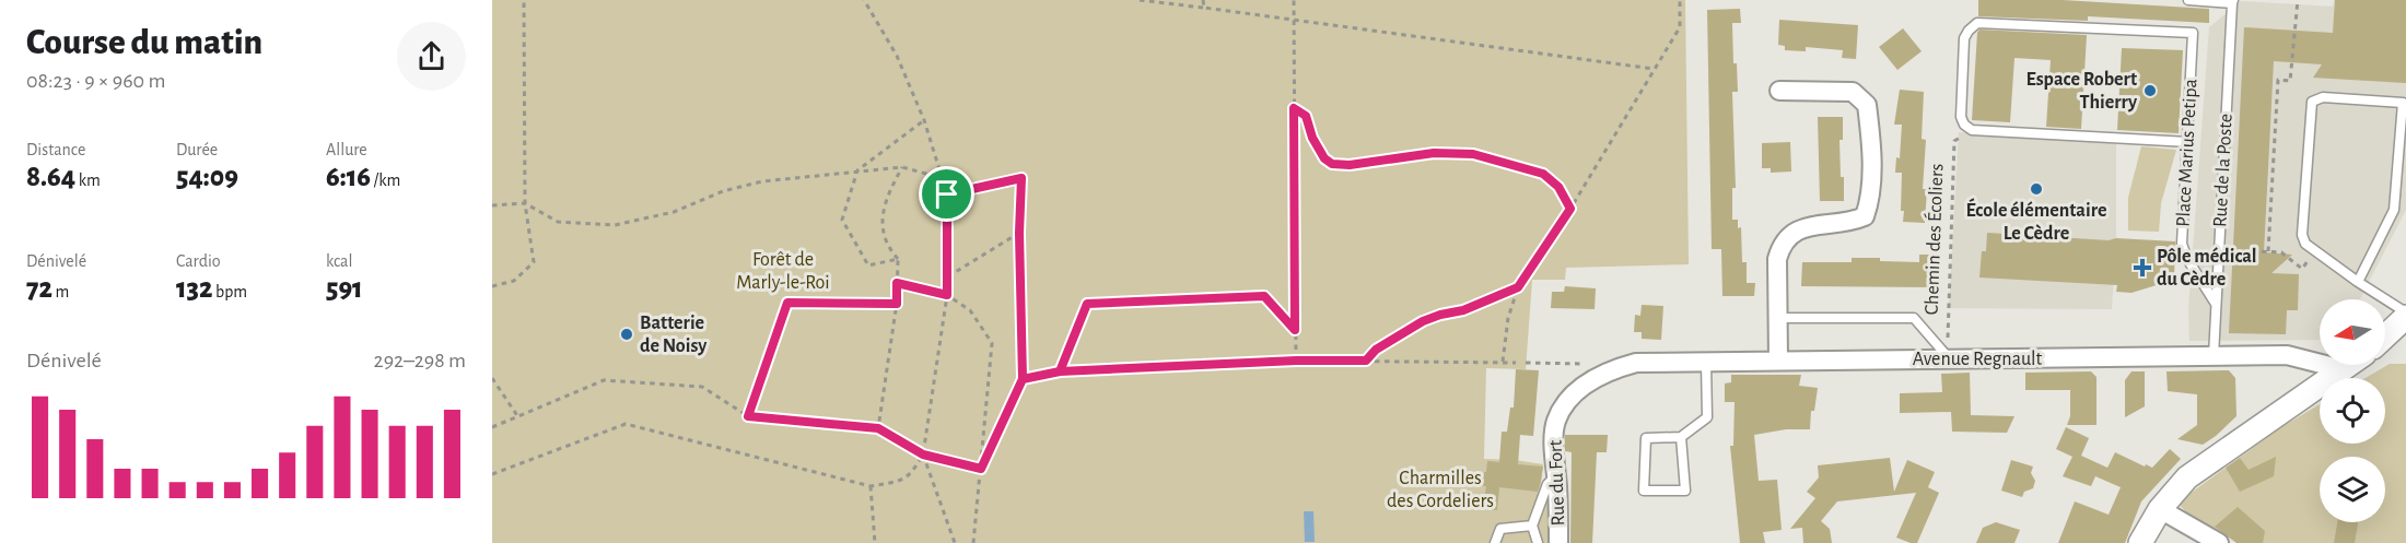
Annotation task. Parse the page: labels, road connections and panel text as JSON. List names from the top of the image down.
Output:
{
  "streets": {
    "street": ["Avenue Regnault", "Rue du Fort"],
    "lane": ["Place Marius Petipa", "Rue de la Poste"],
    "path": ["Chemin des Écoliers"]
  },
  "crossings": [
    ["Place Marius Petipa", "Rue de la Poste"],
    ["Place Marius Petipa", "Chemin des Écoliers"],
    ["Rue de la Poste", "Avenue Regnault"],
    ["Chemin des Écoliers", "Avenue Regnault"],
    ["Avenue Regnault", "Rue du Fort"]
  ],
  "parks": ["Forêt de Marly-le-Roi", "Charmilles des Cordeliers"],
  "places": {
    "other": ["Espace Robert Thierry", "École élémentaire Le Cèdre", "Batterie de Noisy"],
    "health": ["Pôle médical du Cèdre"]
  },
  "north": "left",
  "page": {
    "heading": ["Course du matin", "08:23 · 9 × 960 m"],
    "stats": [
      ["Distance", "8.64 km"],
      ["Durée", "54:09"],
      ["Allure", "6:16 /km"],
      ["Dénivelé", "72 m"],
      ["Cardio", "132 bpm"],
      ["kcal", "591"]
    ],
    "chart": ["Dénivelé", "292–298 m"]
  }
}
